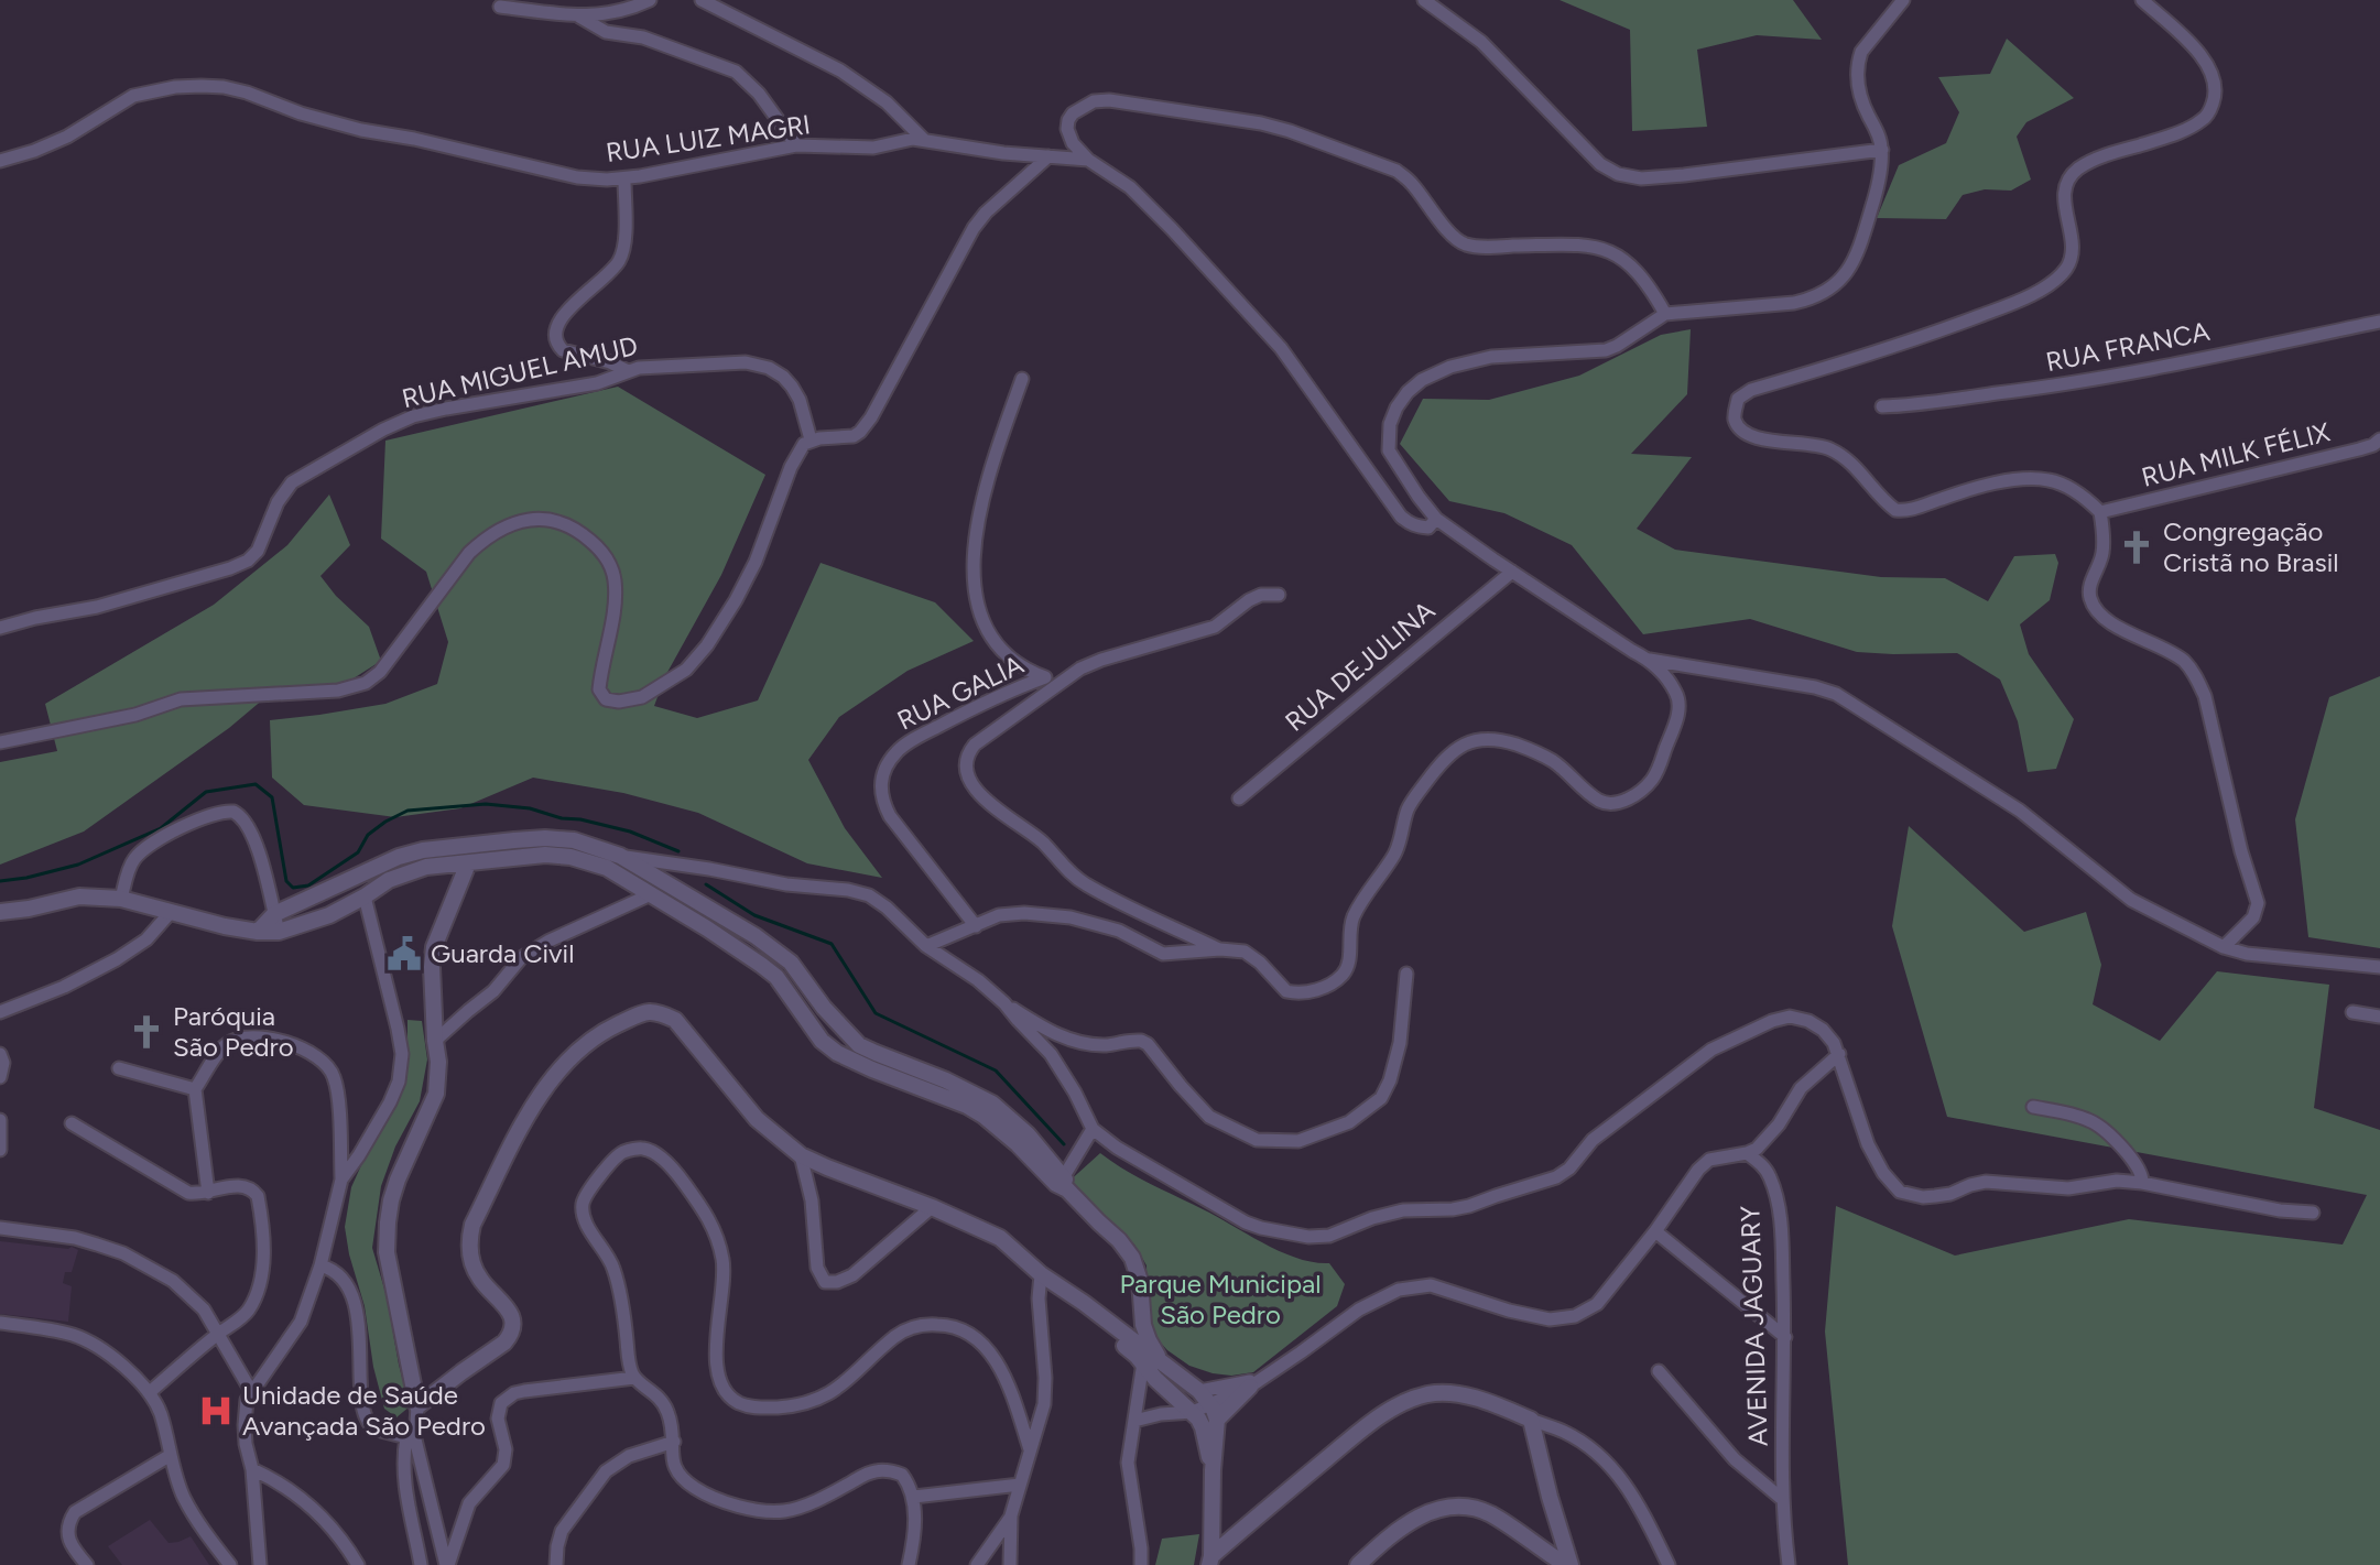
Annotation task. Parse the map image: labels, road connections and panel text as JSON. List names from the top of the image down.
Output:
{
  "streets": {
    "street": [
      "RUA LUIZ MAGRI",
      "RUA FRANCA",
      "RUA MIGUEL AMUD",
      "RUA MILK FÉLIX",
      "RUA DEJULINA",
      "RUA GALIA",
      "AVENIDA JAGUARY"
    ]
  },
  "parks": ["Parque Municipal São Pedro"],
  "places": {
    "church": ["Congregação Cristã no Brasil", "Paróquia São Pedro"],
    "public building": ["Guarda Civil"],
    "hospital": ["Unidade de Saúde Avançada São Pedro"]
  }
}
